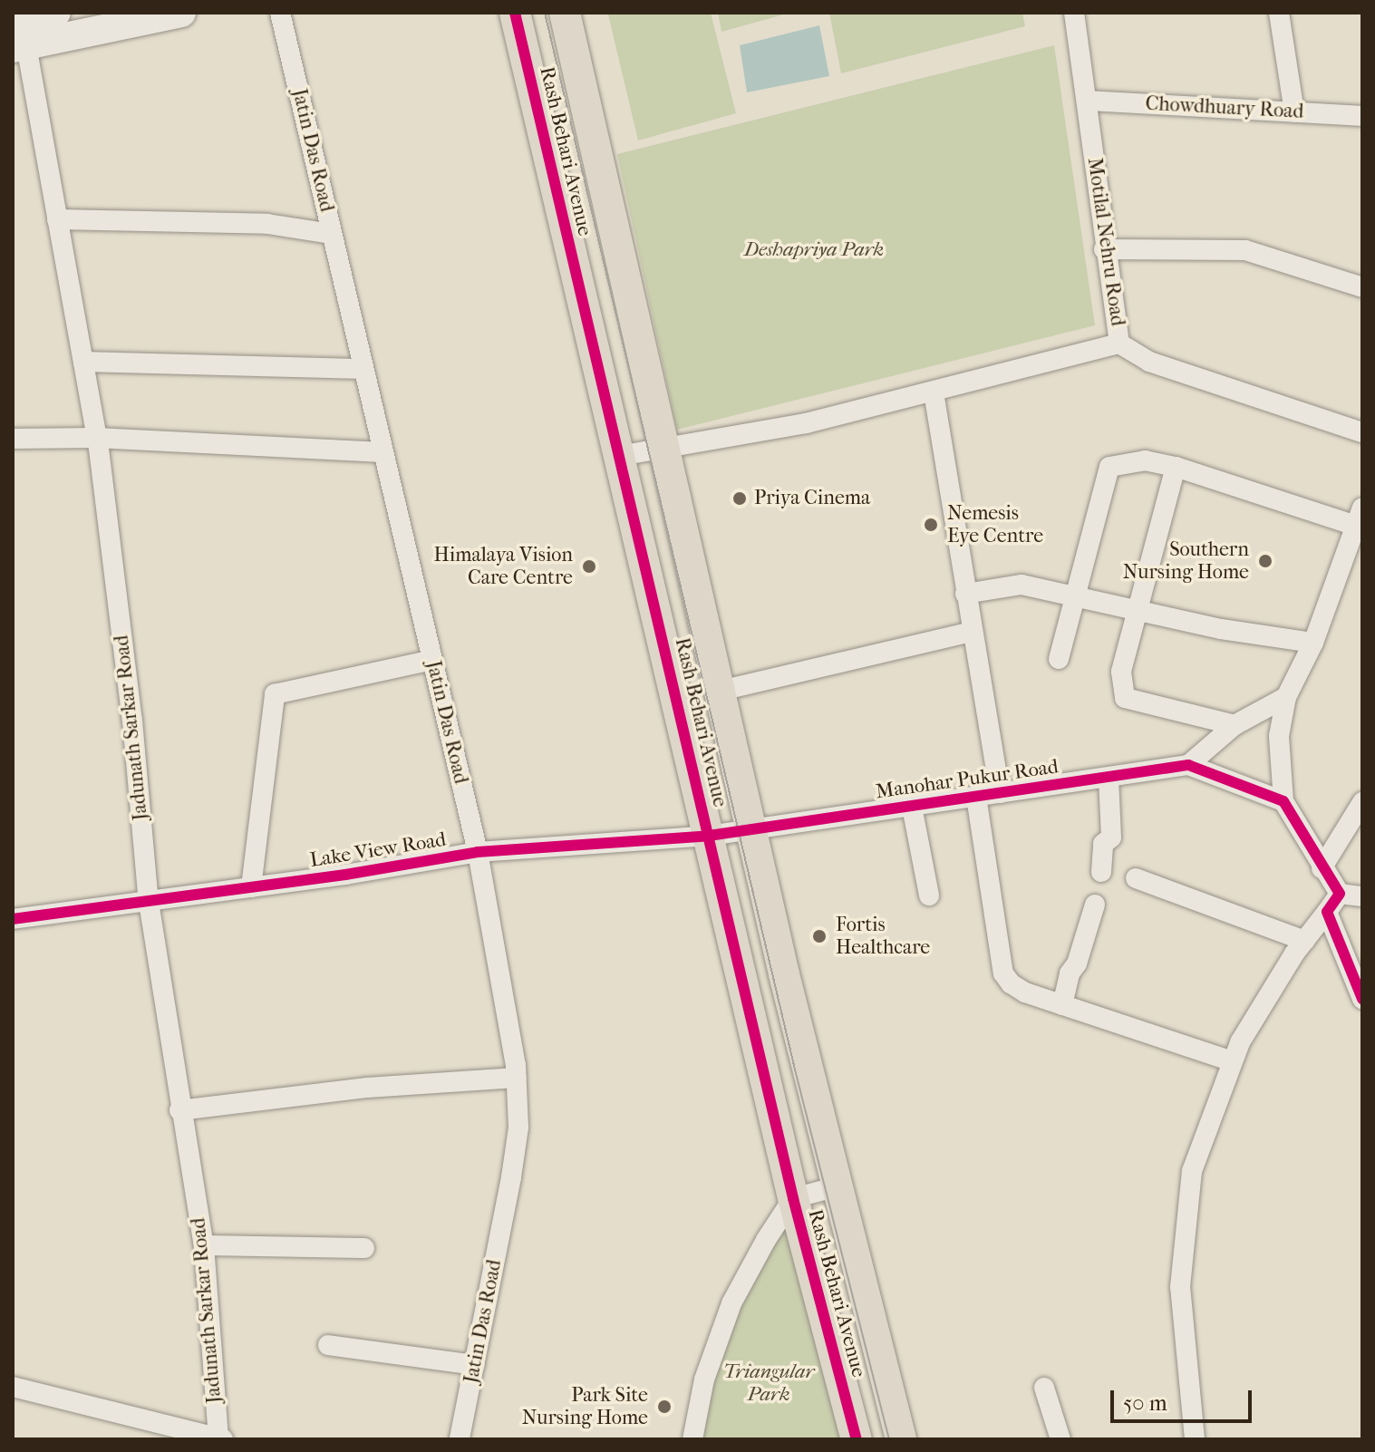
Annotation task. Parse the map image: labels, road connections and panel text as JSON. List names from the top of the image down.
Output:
{
  "streets": {
    "main road": ["Rash Behari Avenue"],
    "street": [
      "Chowdhuary Road",
      "Jatin Das Road",
      "Motilal Nehru Road",
      "Jadunath Sarkar Road",
      "Manohar Pukur Road",
      "Lake View Road"
    ]
  },
  "crossings": [
    ["Chowdhuary Road", "Motilal Nehru Road"],
    ["Jatin Das Road", "Lake View Road"],
    ["Rash Behari Avenue", "Manohar Pukur Road"],
    ["Rash Behari Avenue", "Lake View Road"],
    ["Jadunath Sarkar Road", "Lake View Road"],
    ["Manohar Pukur Road", "Lake View Road"]
  ],
  "parks": ["Deshapriya Park", "Triangular Park"],
  "places": [
    "Priya Cinema",
    "Nemesis Eye Centre",
    "Southern Nursing Home",
    "Himalaya Vision Care Centre",
    "Fortis Healthcare",
    "Park Site Nursing Home"
  ],
  "scale_bar": "50 m"
}
